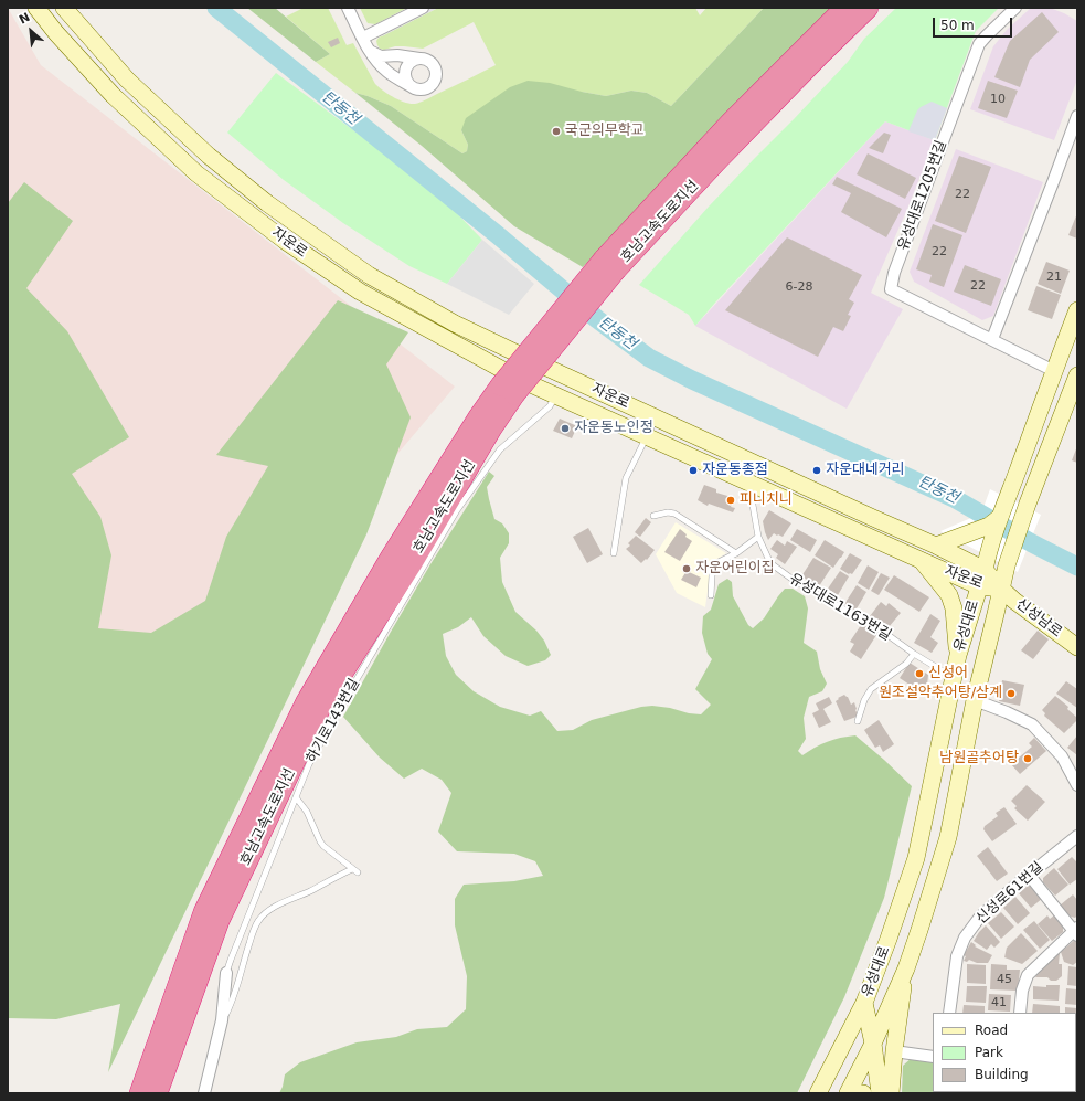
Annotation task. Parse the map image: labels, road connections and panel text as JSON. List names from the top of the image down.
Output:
{
  "streets": {
    "highway": ["호남고속도로지선"],
    "street": [
      "유성대로1205번길",
      "자운로",
      "신성남로",
      "유성대로",
      "하기로143번길",
      "신성로61번길"
    ],
    "lane": ["유성대로1163번길"]
  },
  "crossings": [
    ["유성대로1205번길", "유성대로"],
    ["자운로", "유성대로1163번길"],
    ["자운로", "신성남로"],
    ["자운로", "유성대로"],
    ["자운로", "하기로143번길"],
    ["유성대로1163번길", "유성대로"],
    ["신성남로", "유성대로"]
  ],
  "water": ["탄동천"],
  "places": [
    "국군의무학교",
    "자운동노인정",
    "자운동종점",
    "자운대네거리",
    "피니치니",
    "자운어린이집",
    "신성어",
    "원조설악추어탕/삼계",
    "남원골추어탕"
  ],
  "house_numbers": [
    "10",
    "22",
    "22",
    "21",
    "22",
    "6-28",
    "45",
    "41"
  ],
  "legend": ["Road", "Park", "Building"],
  "scale_bar": "50 m",
  "north": "top left"
}
